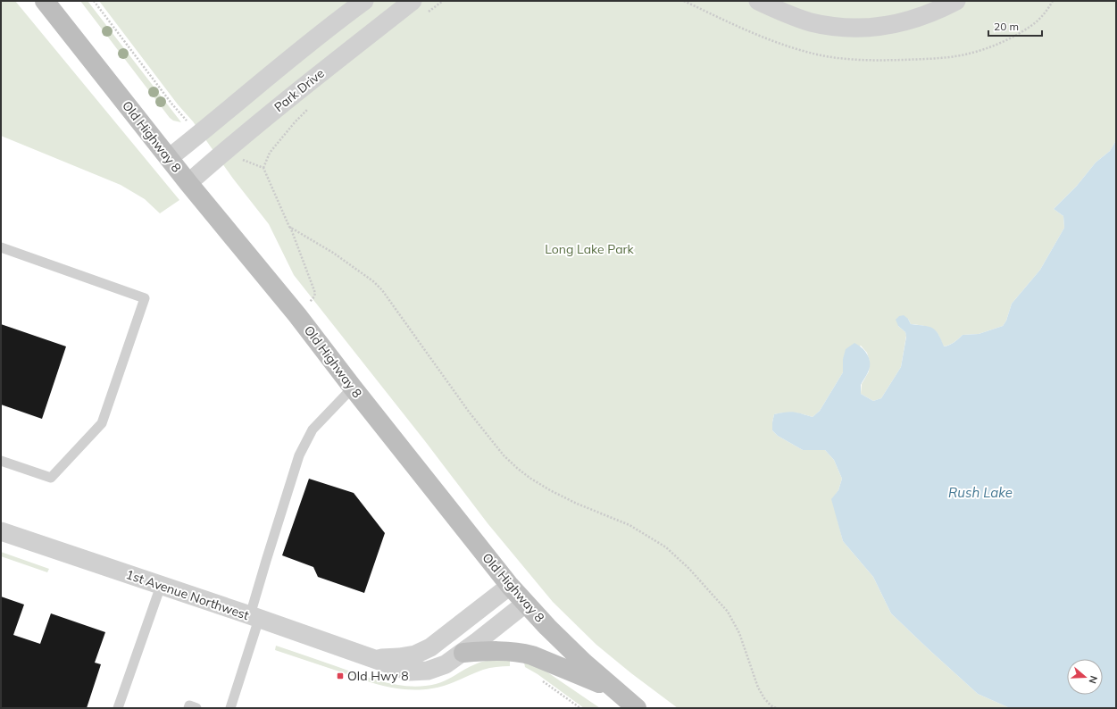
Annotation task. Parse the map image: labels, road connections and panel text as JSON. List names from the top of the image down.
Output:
{
  "streets": {
    "street": ["Park Drive", "Old Highway 8", "1st Avenue Northwest"]
  },
  "crossings": [
    ["Park Drive", "Old Highway 8"],
    ["Old Highway 8", "1st Avenue Northwest"]
  ],
  "water": ["Rush Lake"],
  "parks": ["Long Lake Park"],
  "places": {
    "transit": ["Old Hwy 8"]
  },
  "scale_bar": "20 m",
  "north": "right"
}
